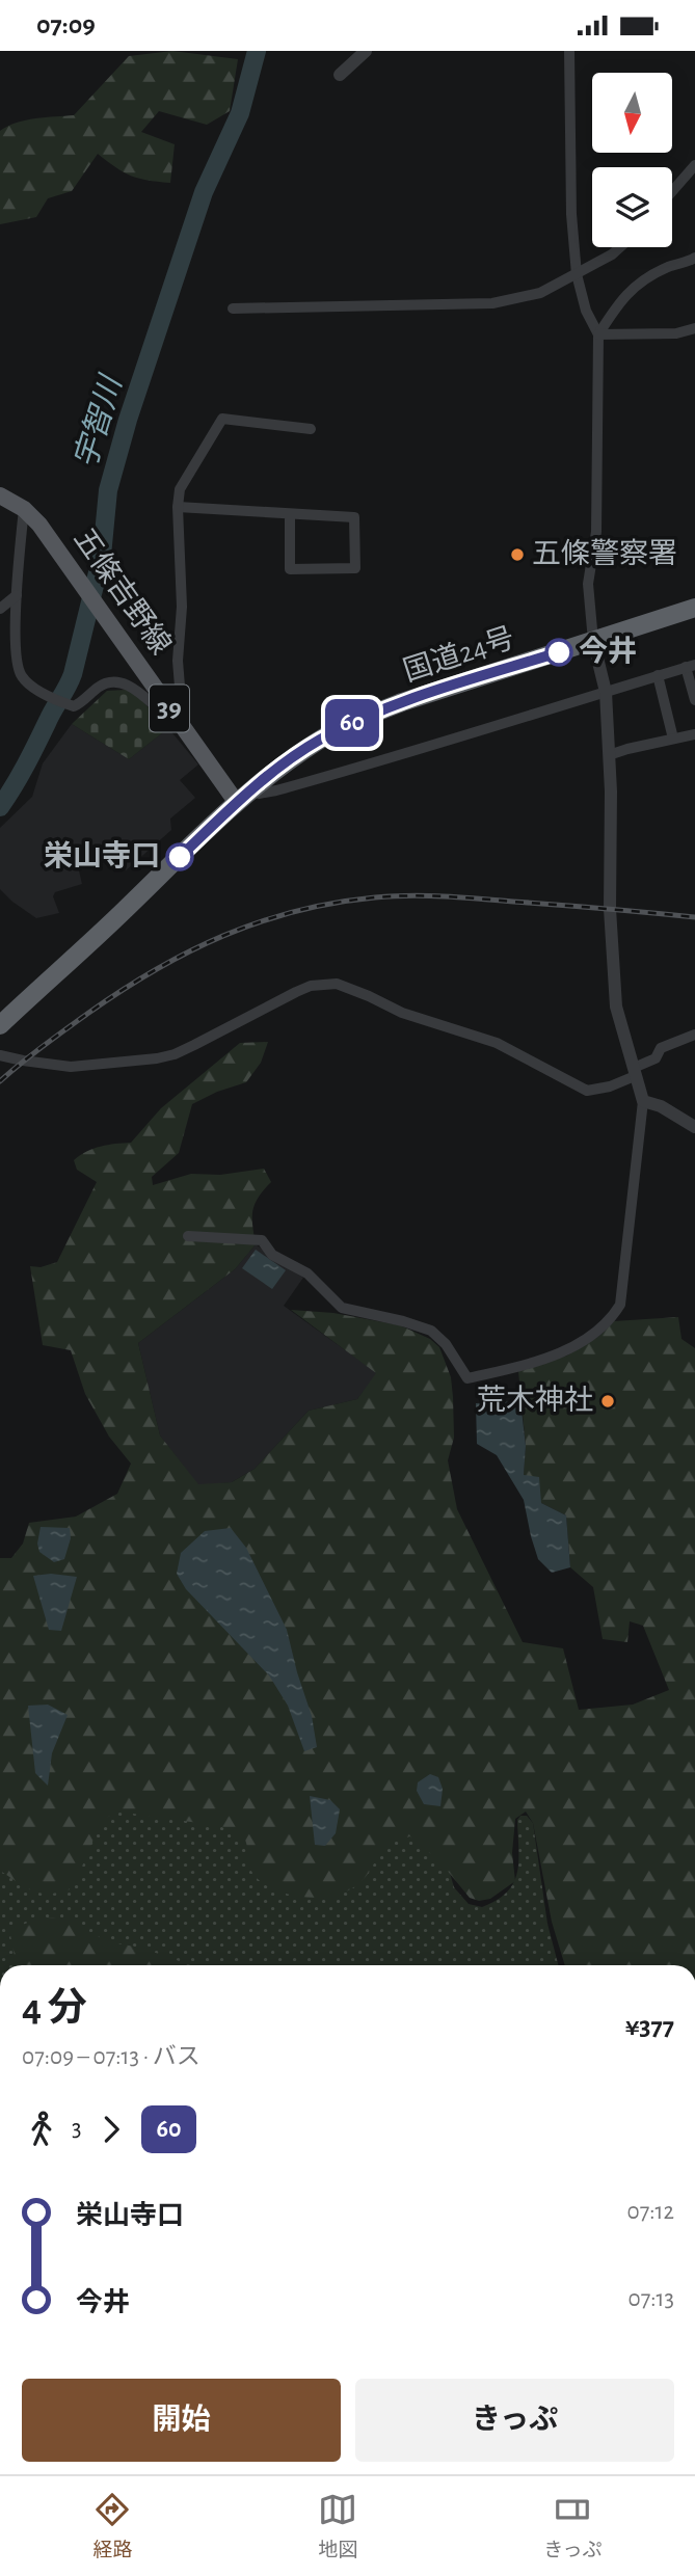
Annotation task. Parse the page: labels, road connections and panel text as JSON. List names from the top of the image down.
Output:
{
  "streets": {
    "highway": ["国道24号"],
    "main road": ["五條吉野線", "39"]
  },
  "crossings": [
    ["五條吉野線", "国道24号"]
  ],
  "water": ["宇智川"],
  "places": [
    "五條警察署",
    "今井",
    "栄山寺口",
    "荒木神社"
  ],
  "lines": ["bus line 60"],
  "north": "bottom",
  "page": {
    "status": "07:09",
    "on_map": "60",
    "heading": ["4 分", "07:09 – 07:13 · バス", "¥377"],
    "legs": ["3", "60"],
    "list": [
      {
        "name": "栄山寺口",
        "value": "07:12"
      },
      {
        "name": "今井",
        "value": "07:13"
      }
    ],
    "buttons": ["開始", "きっぷ"],
    "tabs": ["経路", "地図", "きっぷ"]
  }
}
